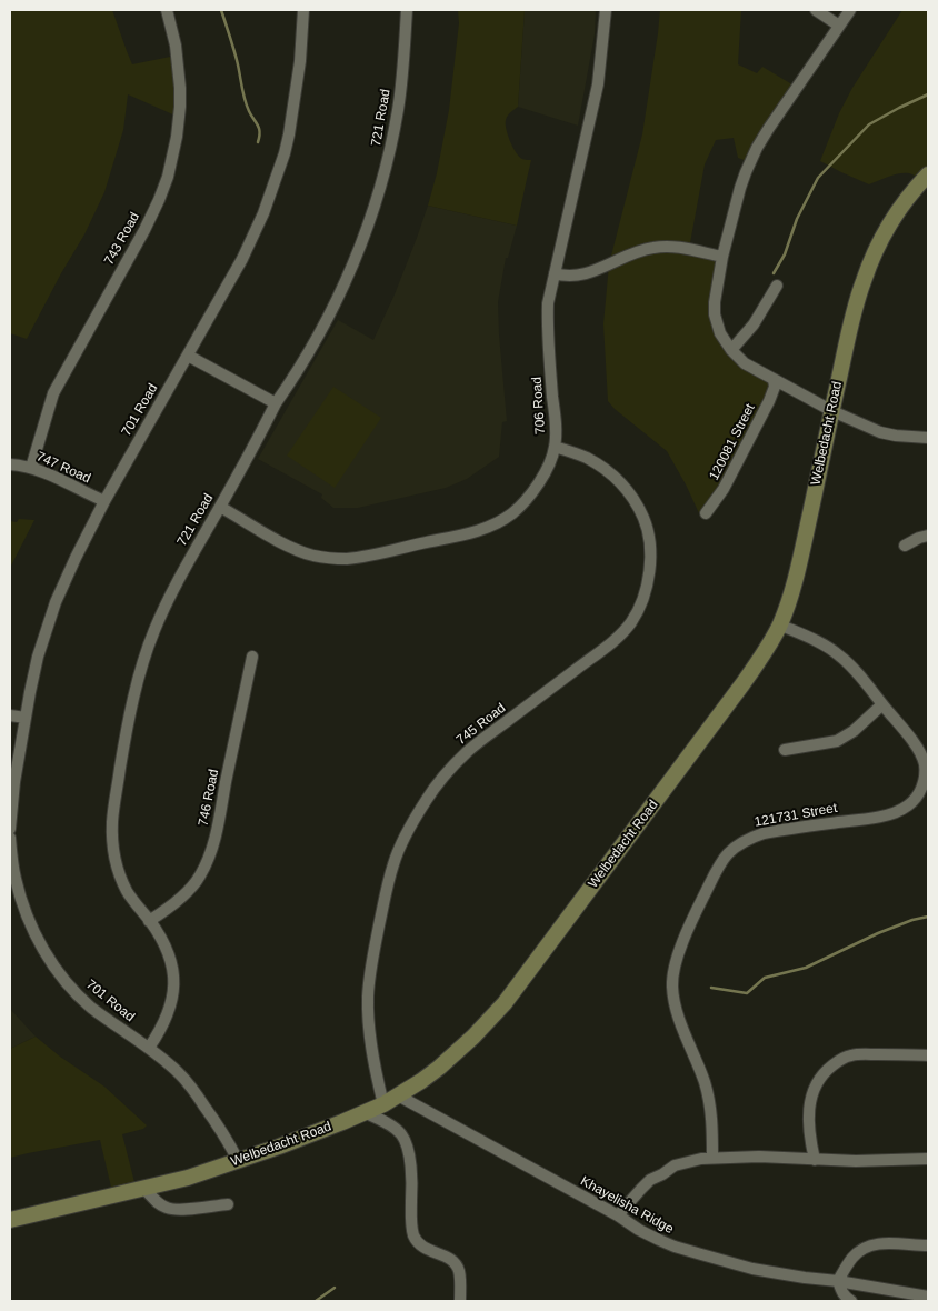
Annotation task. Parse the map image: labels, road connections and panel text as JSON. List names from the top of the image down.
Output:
{
  "streets": {
    "street": [
      "721 Road",
      "743 Road",
      "706 Road",
      "701 Road",
      "Welbedacht Road",
      "120081 Street",
      "747 Road",
      "745 Road",
      "746 Road",
      "121731 Street",
      "Khayelisha Ridge"
    ]
  },
  "crossings": [
    ["721 Road", "706 Road"],
    ["721 Road", "701 Road"],
    ["721 Road", "746 Road"],
    ["743 Road", "747 Road"],
    ["706 Road", "745 Road"],
    ["701 Road", "Welbedacht Road"],
    ["701 Road", "747 Road"],
    ["Welbedacht Road", "745 Road"],
    ["Welbedacht Road", "121731 Street"],
    ["Welbedacht Road", "Khayelisha Ridge"]
  ]
}
